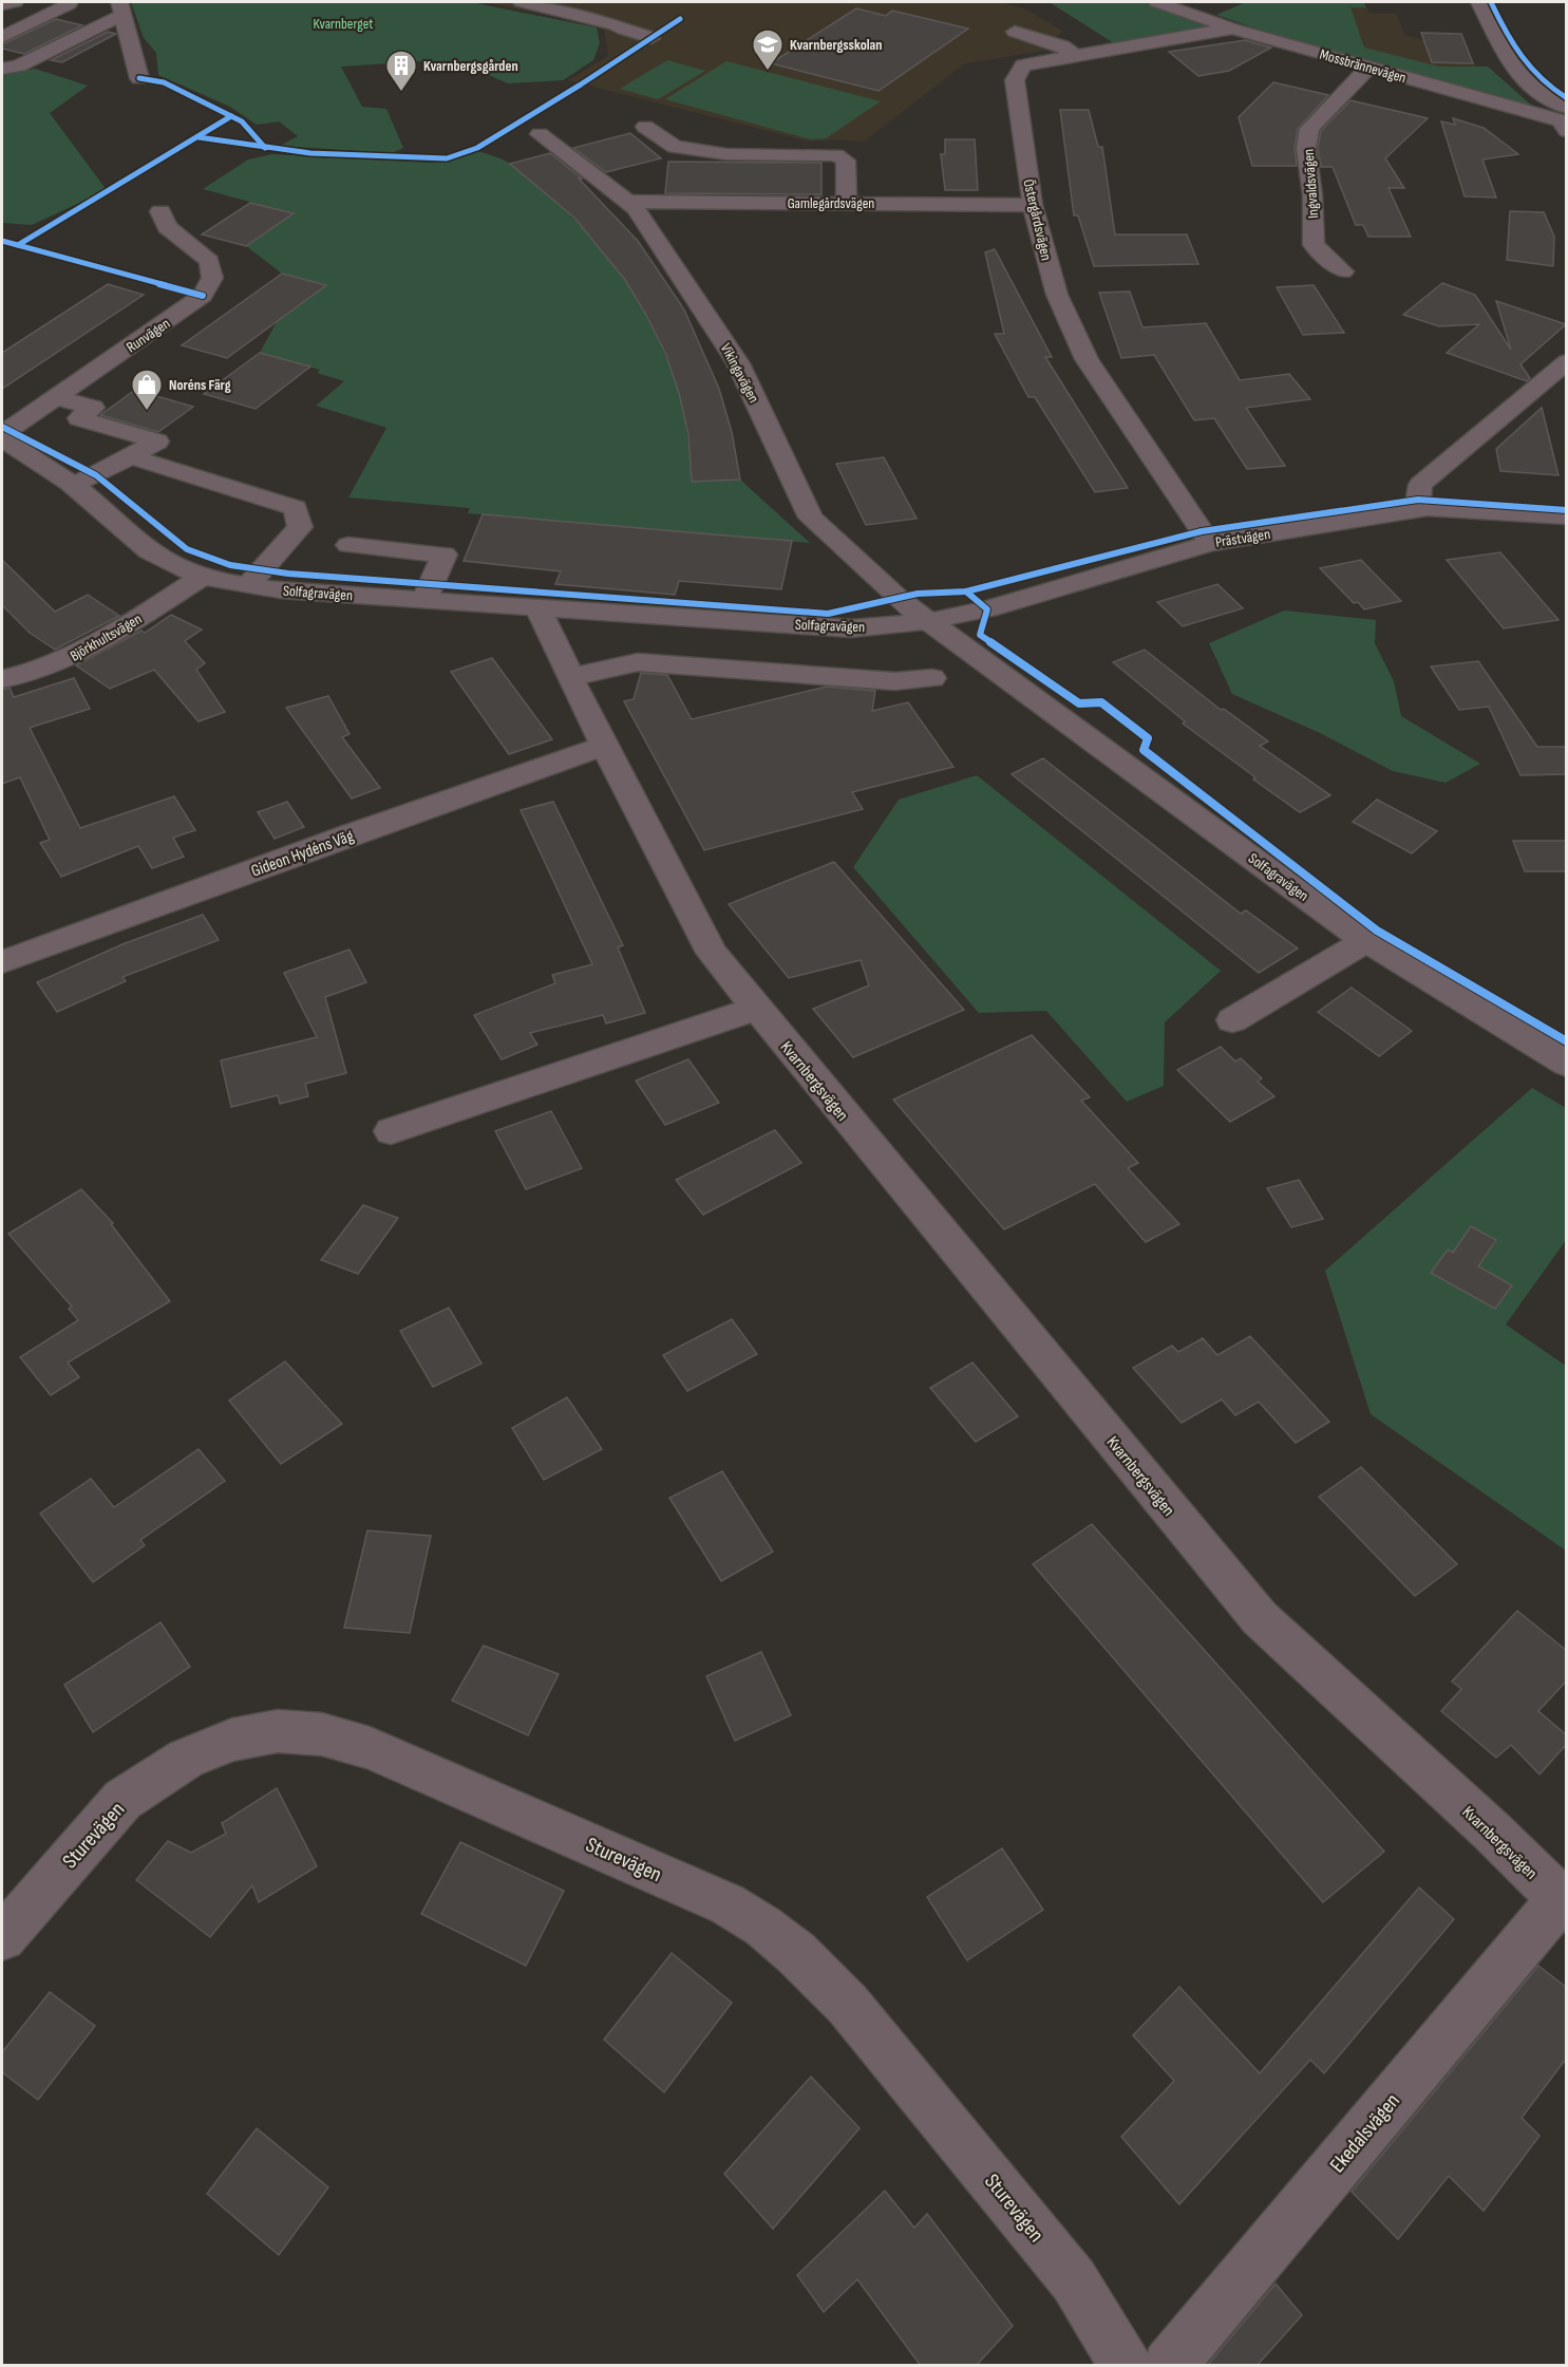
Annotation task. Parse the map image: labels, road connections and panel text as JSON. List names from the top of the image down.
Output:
{
  "streets": {
    "street": [
      "Mossbrännevägen",
      "Ingvaldsvägen",
      "Gamlegårdsvägen",
      "Östergårdsvägen",
      "Runvägen",
      "Vikingavägen",
      "Prästvägen",
      "Solfagravägen",
      "Björkhultsvägen",
      "Gideon Hydéns Väg",
      "Kvarnbergsvägen",
      "Sturevägen",
      "Ekedalsvägen"
    ]
  },
  "crossings": [
    ["Mossbrännevägen", "Ingvaldsvägen"],
    ["Mossbrännevägen", "Östergårdsvägen"],
    ["Gamlegårdsvägen", "Östergårdsvägen"],
    ["Gamlegårdsvägen", "Vikingavägen"],
    ["Östergårdsvägen", "Prästvägen"],
    ["Runvägen", "Solfagravägen"],
    ["Vikingavägen", "Prästvägen"],
    ["Vikingavägen", "Solfagravägen"],
    ["Prästvägen", "Solfagravägen"],
    ["Solfagravägen", "Björkhultsvägen"],
    ["Solfagravägen", "Kvarnbergsvägen"],
    ["Gideon Hydéns Väg", "Kvarnbergsvägen"],
    ["Kvarnbergsvägen", "Ekedalsvägen"]
  ],
  "parks": ["Kvarnberget"],
  "places": {
    "school or university": ["Kvarnbergsskolan"],
    "building": ["Kvarnbergsgården"],
    "shop": ["Noréns Färg"]
  }
}
